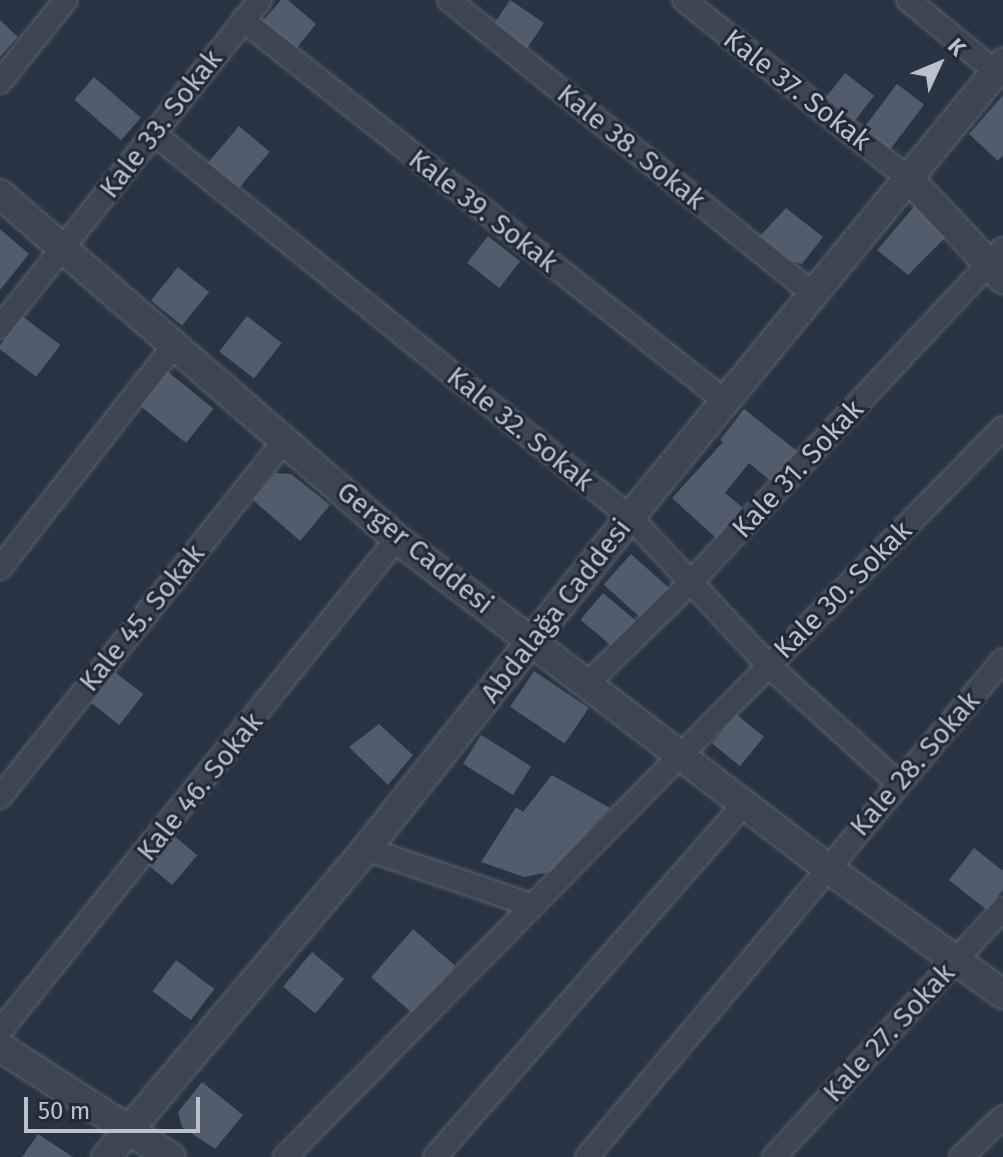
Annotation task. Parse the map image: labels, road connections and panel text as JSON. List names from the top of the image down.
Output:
{
  "streets": {
    "street": [
      "Kale 37. Sokak",
      "Kale 33. Sokak",
      "Kale 38. Sokak",
      "Kale 39. Sokak",
      "Kale 32. Sokak",
      "Kale 31. Sokak",
      "Gerger Caddesi",
      "Kale 30. Sokak",
      "Abdalağa Caddesi",
      "Kale 45. Sokak",
      "Kale 28. Sokak",
      "Kale 46. Sokak",
      "Kale 27. Sokak"
    ]
  },
  "crossings": [
    ["Kale 37. Sokak", "Abdalağa Caddesi"],
    ["Kale 33. Sokak", "Kale 39. Sokak"],
    ["Kale 33. Sokak", "Kale 32. Sokak"],
    ["Kale 33. Sokak", "Gerger Caddesi"],
    ["Kale 38. Sokak", "Abdalağa Caddesi"],
    ["Kale 39. Sokak", "Abdalağa Caddesi"],
    ["Kale 32. Sokak", "Kale 31. Sokak"],
    ["Kale 32. Sokak", "Kale 30. Sokak"],
    ["Kale 32. Sokak", "Abdalağa Caddesi"],
    ["Kale 32. Sokak", "Kale 28. Sokak"],
    ["Kale 31. Sokak", "Gerger Caddesi"],
    ["Gerger Caddesi", "Kale 30. Sokak"],
    ["Gerger Caddesi", "Abdalağa Caddesi"],
    ["Gerger Caddesi", "Kale 45. Sokak"],
    ["Gerger Caddesi", "Kale 28. Sokak"],
    ["Gerger Caddesi", "Kale 46. Sokak"],
    ["Gerger Caddesi", "Kale 27. Sokak"]
  ],
  "scale_bar": "50 m",
  "north": "top right"
}
